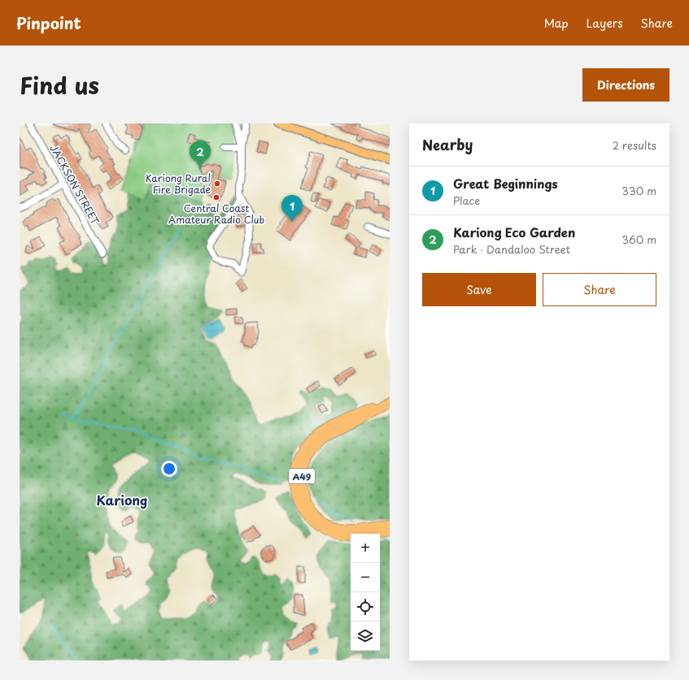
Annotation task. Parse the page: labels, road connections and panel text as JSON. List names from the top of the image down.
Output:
{
  "streets": {
    "highway": ["A49"],
    "street": ["JACKSON STREET"]
  },
  "districts": ["Kariong"],
  "places": ["Kariong Rural Fire Brigade", "Central Coast Amateur Radio Club"],
  "page": {
    "header": "Pinpoint",
    "nav": ["Map", "Layers", "Share"],
    "title": "Find us",
    "buttons": [
      "Directions",
      ["Save", "Share"]
    ],
    "heading": ["Nearby", "2 results"],
    "pins": ["2", "1"],
    "list": [
      {
        "mark": "1",
        "name": "Great Beginnings",
        "note": "Place",
        "value": "330 m"
      },
      {
        "mark": "2",
        "name": "Kariong Eco Garden",
        "note": "Park · Dandaloo Street",
        "value": "360 m"
      }
    ],
    "map_buttons": ["+", "−"]
  }
}
